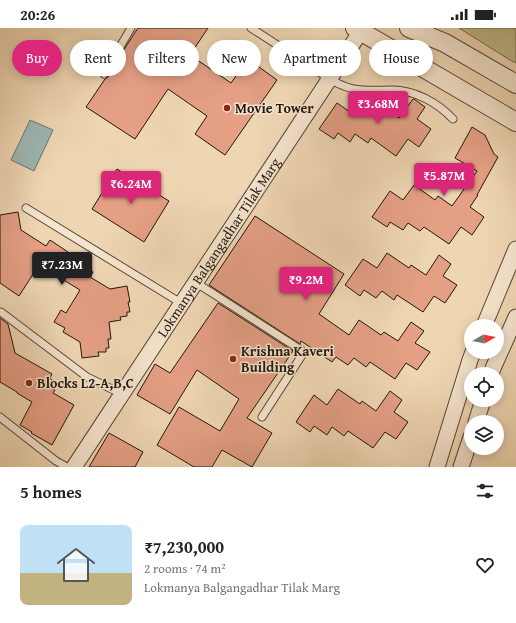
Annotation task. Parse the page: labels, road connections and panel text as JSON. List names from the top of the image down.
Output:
{
  "streets": {
    "street": ["Lokmanya Balgangadhar Tilak Marg"]
  },
  "places": ["Movie Tower", "Krishna Kaveri Building", "Blocks L2-A,B,C"],
  "north": "right",
  "page": {
    "status": "20:26",
    "chip": [
      "Buy",
      "Rent",
      "Filters",
      "New",
      "Apartment",
      "House"
    ],
    "price": [
      "₹3.68M",
      "₹5.87M",
      "₹6.24M",
      "₹7.23M",
      "₹9.2M"
    ],
    "heading": "5 homes",
    "list": [
      {
        "name": "₹7,230,000",
        "note": "2 rooms · 74 m² · Lokmanya Balgangadhar Tilak Marg"
      }
    ]
  }
}
